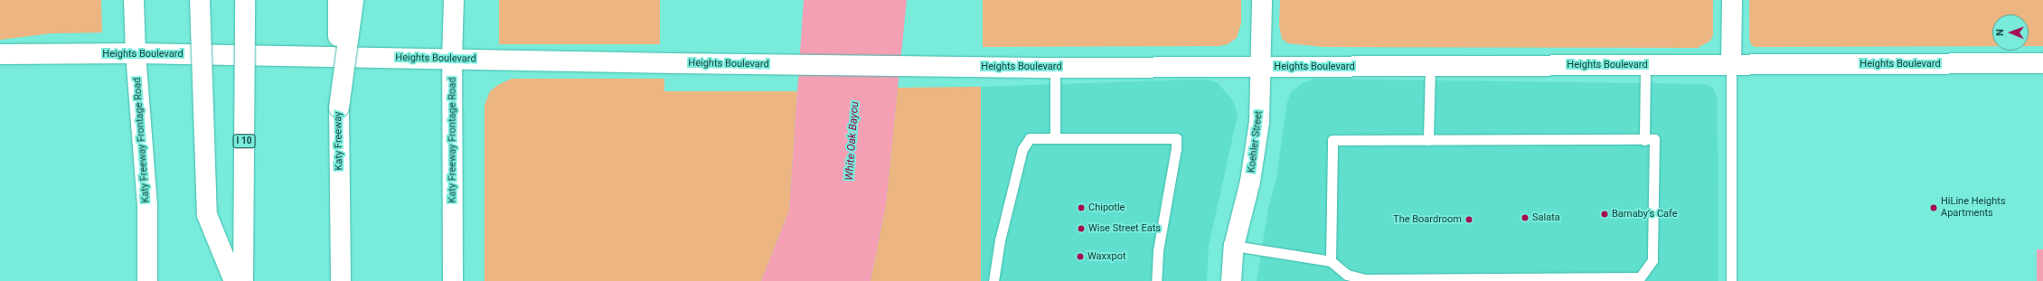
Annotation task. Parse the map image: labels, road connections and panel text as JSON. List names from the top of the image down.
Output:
{
  "streets": {
    "main road": [
      "Heights Boulevard",
      "Katy Freeway Frontage Road",
      "I 10",
      "Katy Freeway",
      "Koehler Street"
    ]
  },
  "crossings": [
    ["Heights Boulevard", "Katy Freeway Frontage Road"],
    ["Heights Boulevard", "Koehler Street"]
  ],
  "water": ["White Oak Bayou"],
  "places": [
    "Chipotle",
    "HiLine Heights Apartments",
    "Barnaby's Cafe",
    "Salata",
    "The Boardroom",
    "Wise Street Eats",
    "Waxxpot"
  ],
  "north": "left"
}
